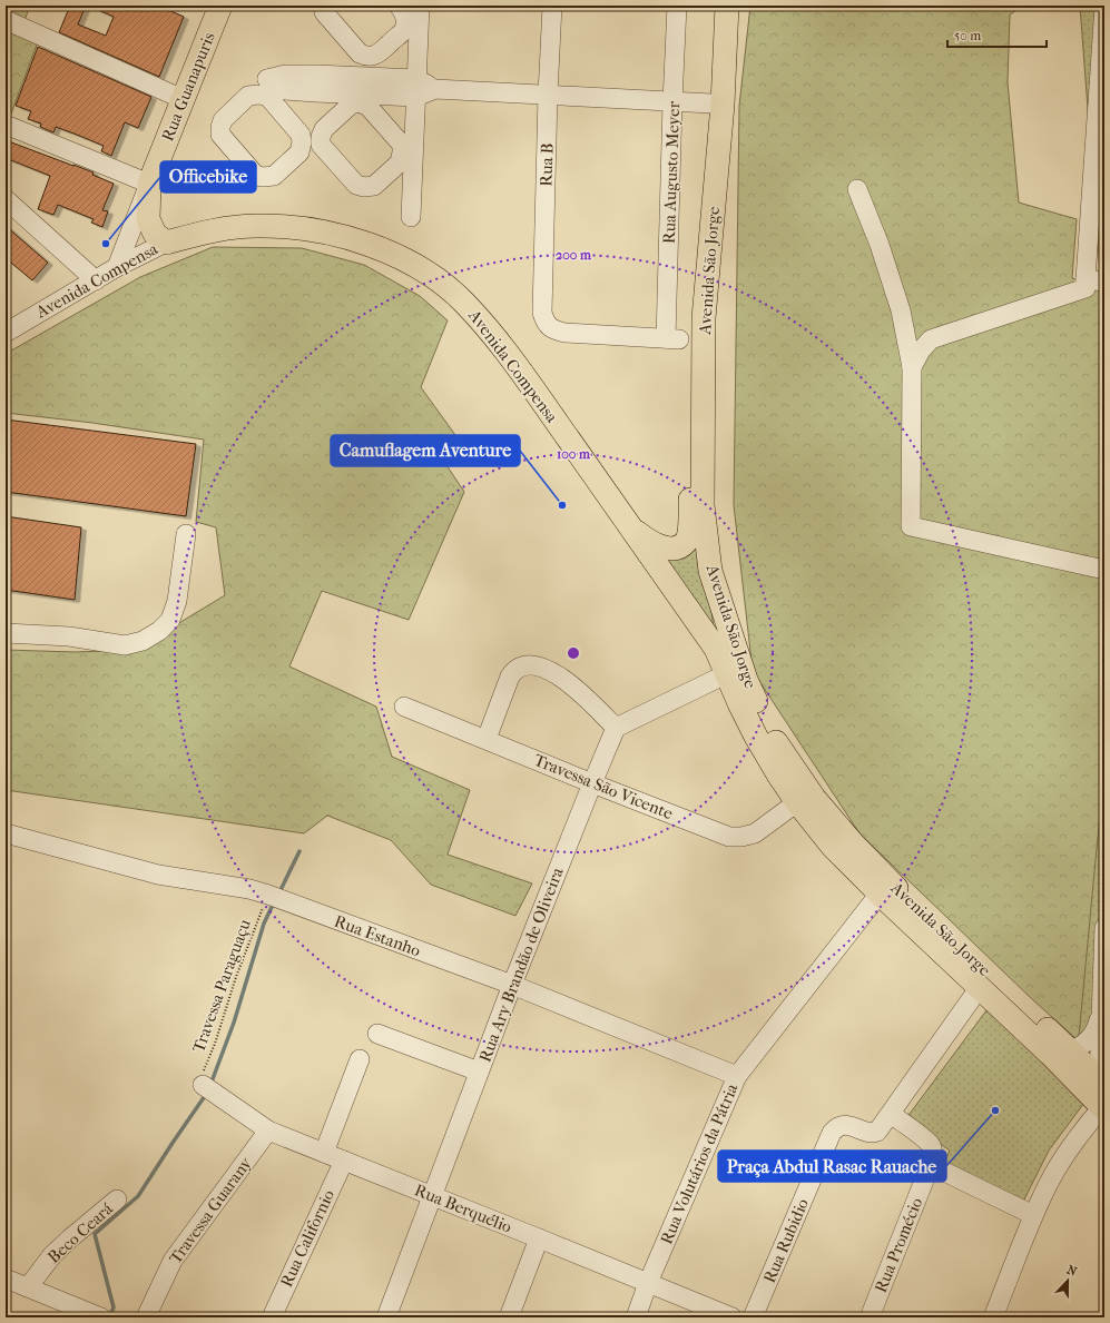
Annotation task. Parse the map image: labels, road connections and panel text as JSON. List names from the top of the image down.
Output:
{
  "streets": {
    "main road": ["Rua Guanapuris", "Avenida São Jorge", "Avenida Compensa"],
    "street": [
      "Rua B",
      "Rua Augusto Meyer",
      "Travessa São Vicente",
      "Rua Estanho",
      "Rua Ary Brandão de Oliveira",
      "Rua Volutários da Pátria",
      "Rua Berquélio",
      "Travessa Guarany",
      "Beco Ceará",
      "Rua Californio",
      "Rua Rubidio",
      "Rua Promécio"
    ],
    "path": ["Travessa Paraguaçu"]
  },
  "crossings": [
    ["Rua Guanapuris", "Avenida Compensa"],
    ["Rua B", "Rua Augusto Meyer"],
    ["Avenida São Jorge", "Avenida Compensa"],
    ["Avenida São Jorge", "Travessa São Vicente"],
    ["Avenida São Jorge", "Rua Volutários da Pátria"],
    ["Travessa São Vicente", "Rua Ary Brandão de Oliveira"],
    ["Rua Estanho", "Rua Ary Brandão de Oliveira"],
    ["Rua Estanho", "Travessa Paraguaçu"],
    ["Rua Estanho", "Rua Volutários da Pátria"],
    ["Rua Ary Brandão de Oliveira", "Rua Berquélio"],
    ["Travessa Paraguaçu", "Rua Berquélio"],
    ["Rua Volutários da Pátria", "Rua Berquélio"],
    ["Rua Berquélio", "Travessa Guarany"],
    ["Rua Berquélio", "Rua Californio"],
    ["Rua Rubidio", "Rua Promécio"]
  ],
  "places": ["Officebike", "Camuflagem Aventure", "Praça Abdul Rasac Rauache"],
  "scale_bar": "50 m",
  "north": "top",
  "rings": ["200 m", "100 m"]
}
